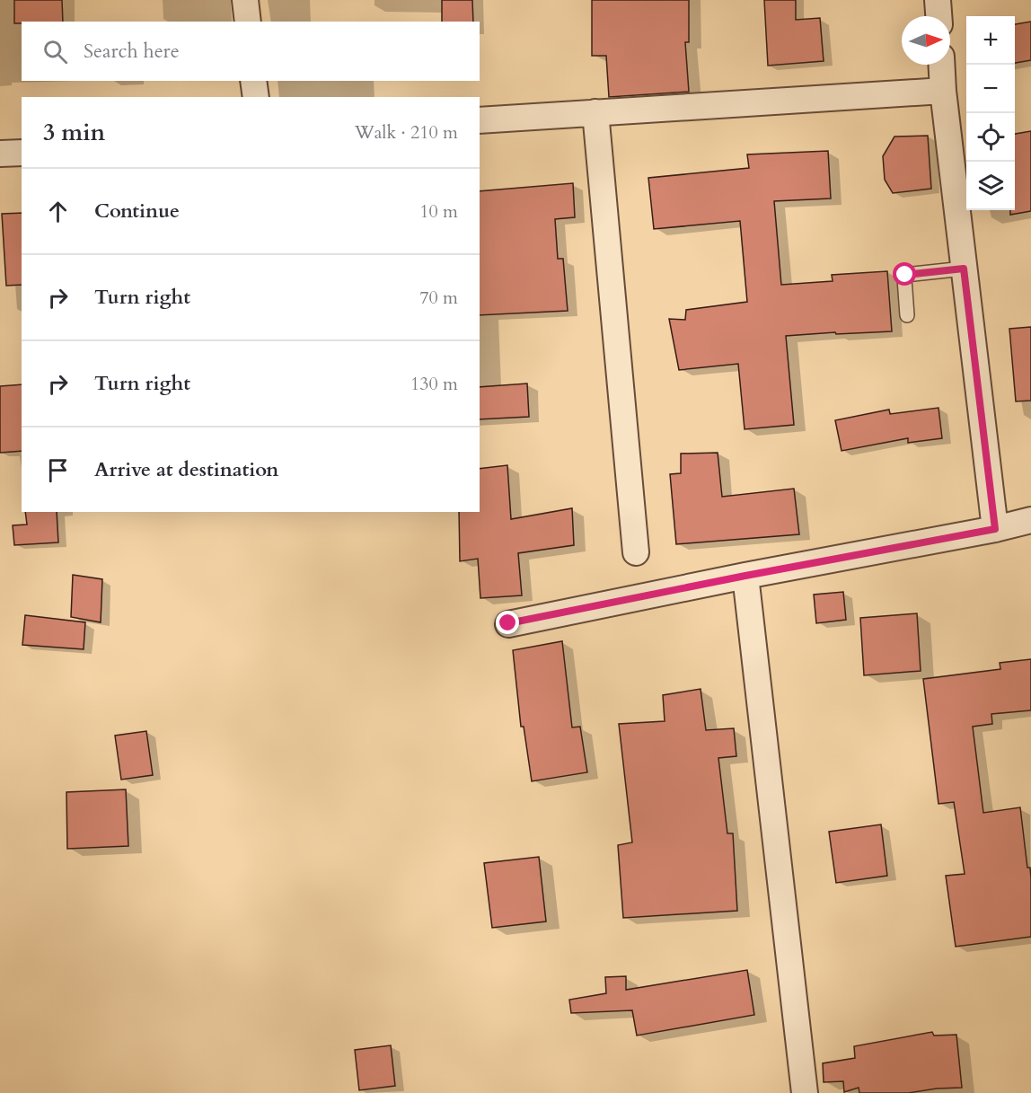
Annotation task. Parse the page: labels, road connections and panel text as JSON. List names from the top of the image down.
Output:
{
  "north": "right",
  "page": {
    "map_buttons": ["+", "−"],
    "search": "Search here",
    "heading": ["3 min", "Walk · 210 m"],
    "list": [
      ["Continue", "10 m"],
      ["Turn right", "70 m"],
      ["Turn right", "130 m"],
      "Arrive at destination"
    ]
  }
}
